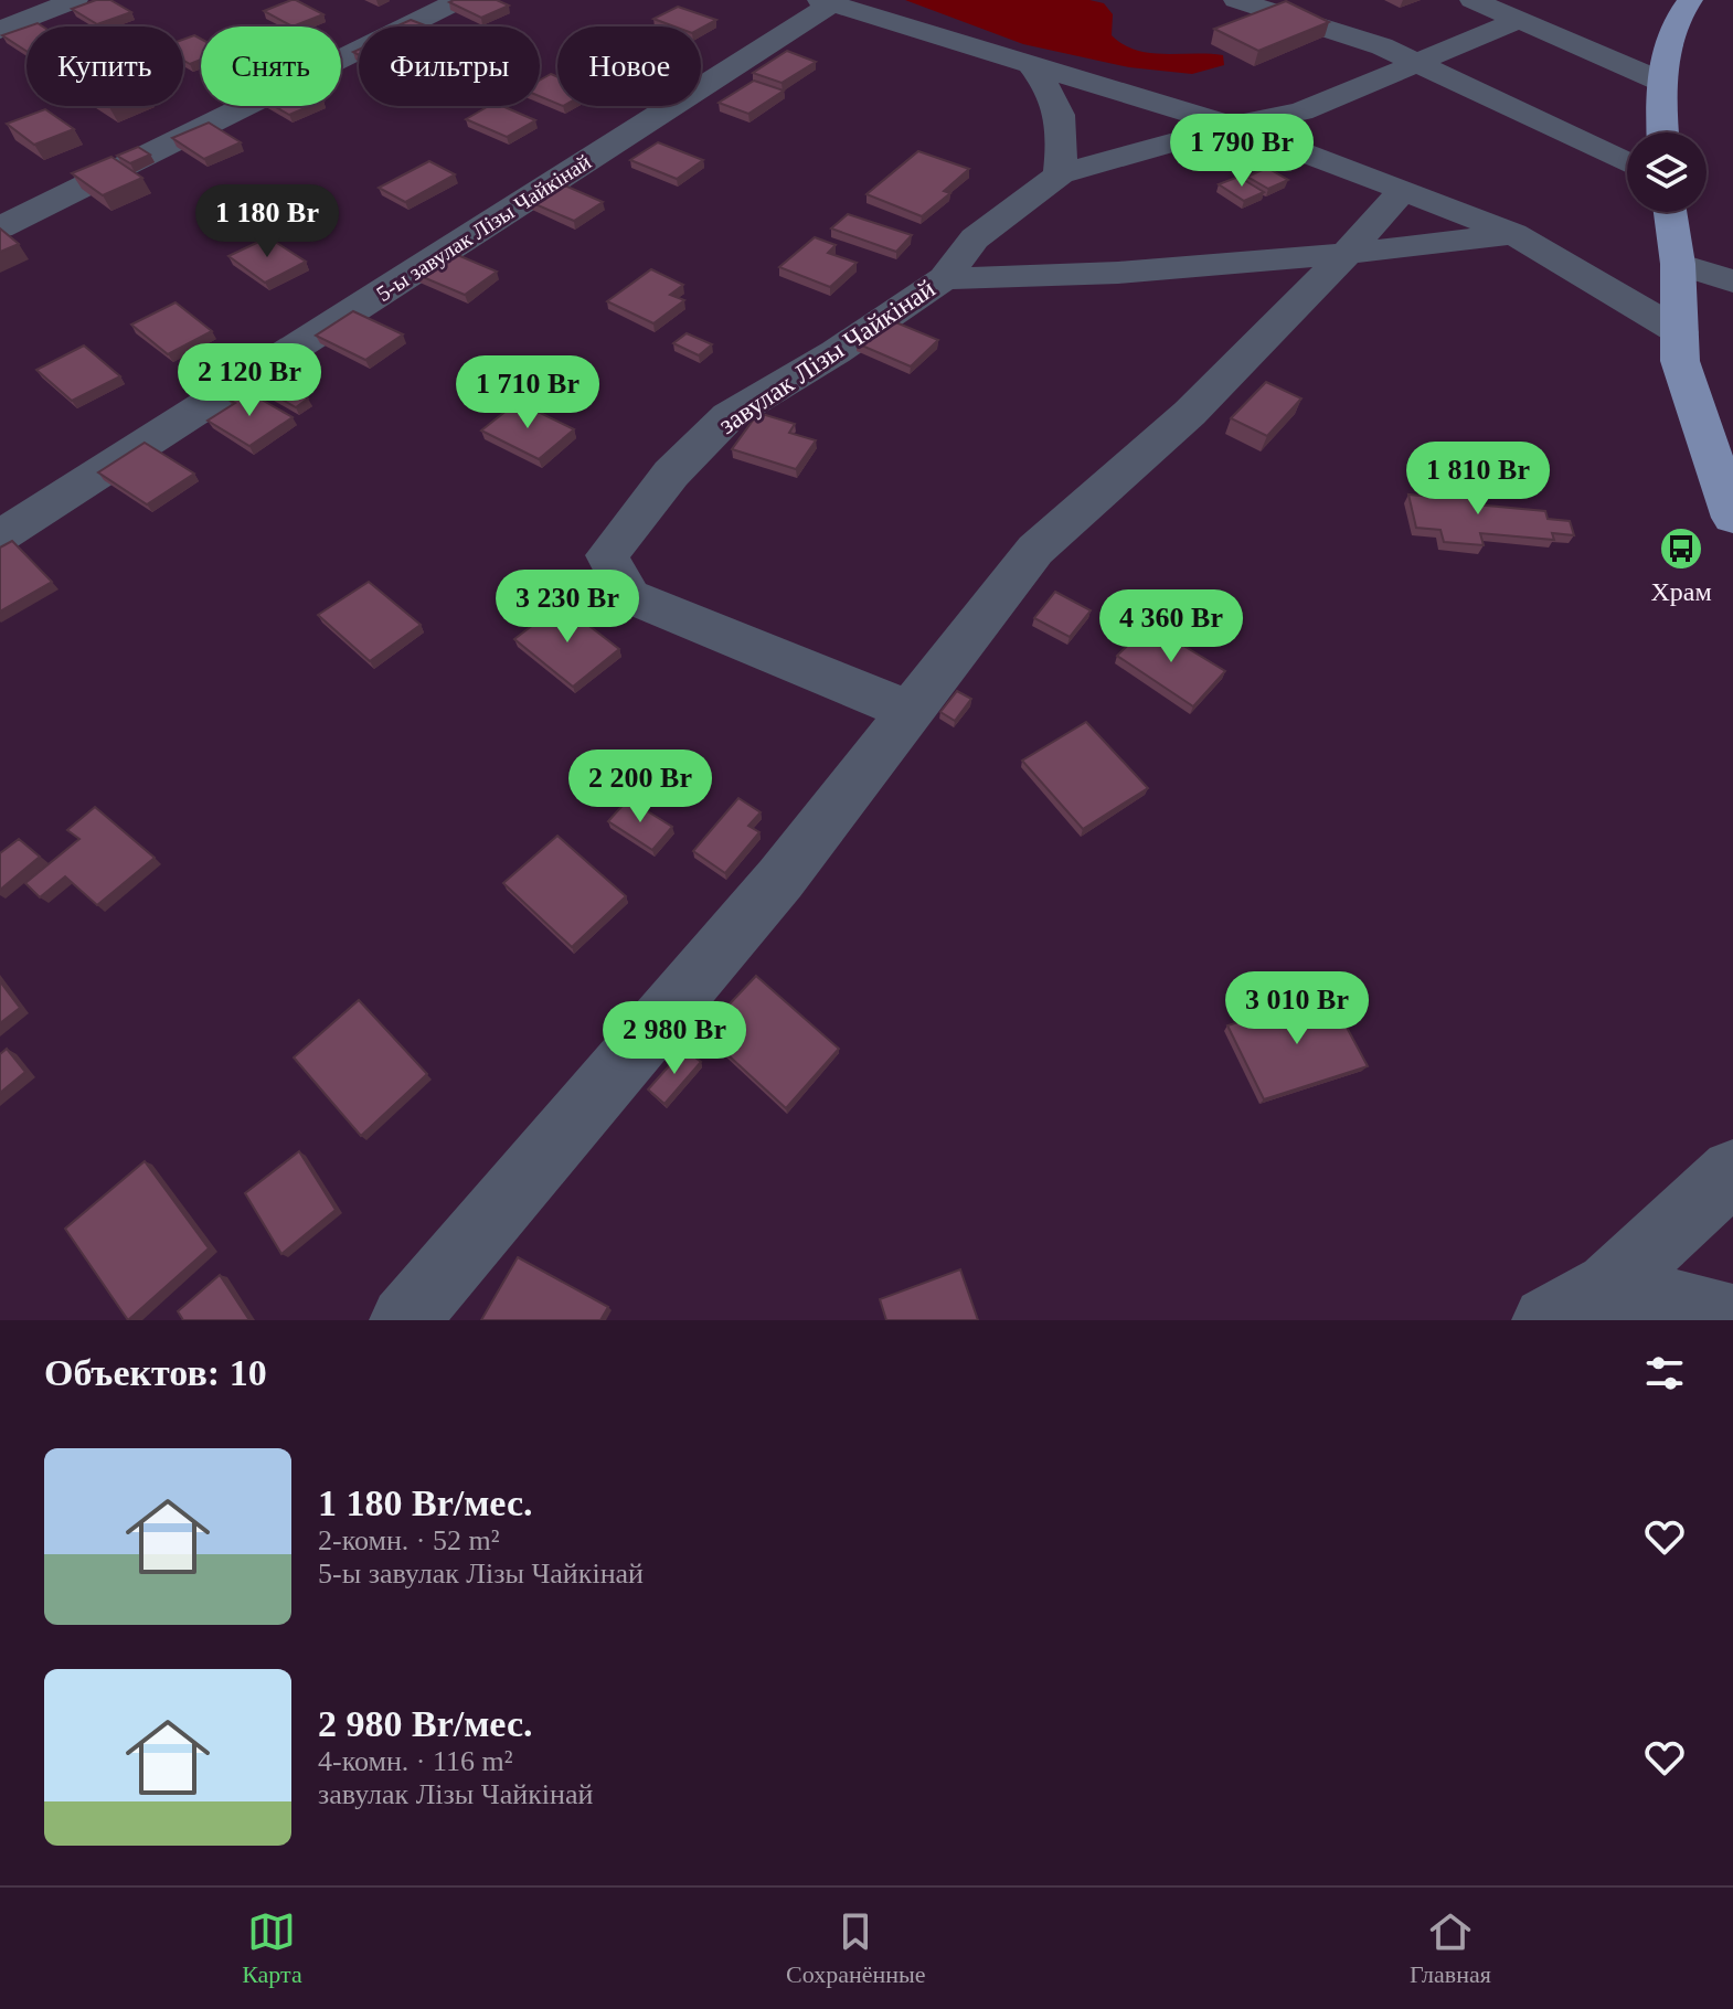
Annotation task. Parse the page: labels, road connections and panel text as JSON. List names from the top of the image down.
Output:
{
  "streets": {
    "street": ["5-ы завулак Лізы Чайкінай", "завулак Лізы Чайкінай"]
  },
  "places": {
    "bus stop": ["Храм"]
  },
  "page": {
    "chip": [
      "Купить",
      "Снять",
      "Фильтры",
      "Новое"
    ],
    "price": [
      "1 790 Br",
      "1 180 Br",
      "2 120 Br",
      "1 710 Br",
      "1 810 Br",
      "3 230 Br",
      "4 360 Br",
      "2 200 Br",
      "3 010 Br",
      "2 980 Br"
    ],
    "heading": "Объектов: 10",
    "list": [
      {
        "name": "1 180 Br/мес.",
        "note": "2-комн. · 52 m² · 5-ы завулак Лізы Чайкінай"
      },
      {
        "name": "2 980 Br/мес.",
        "note": "4-комн. · 116 m² · завулак Лізы Чайкінай"
      }
    ],
    "tabs": ["Карта", "Сохранённые", "Главная"]
  }
}
